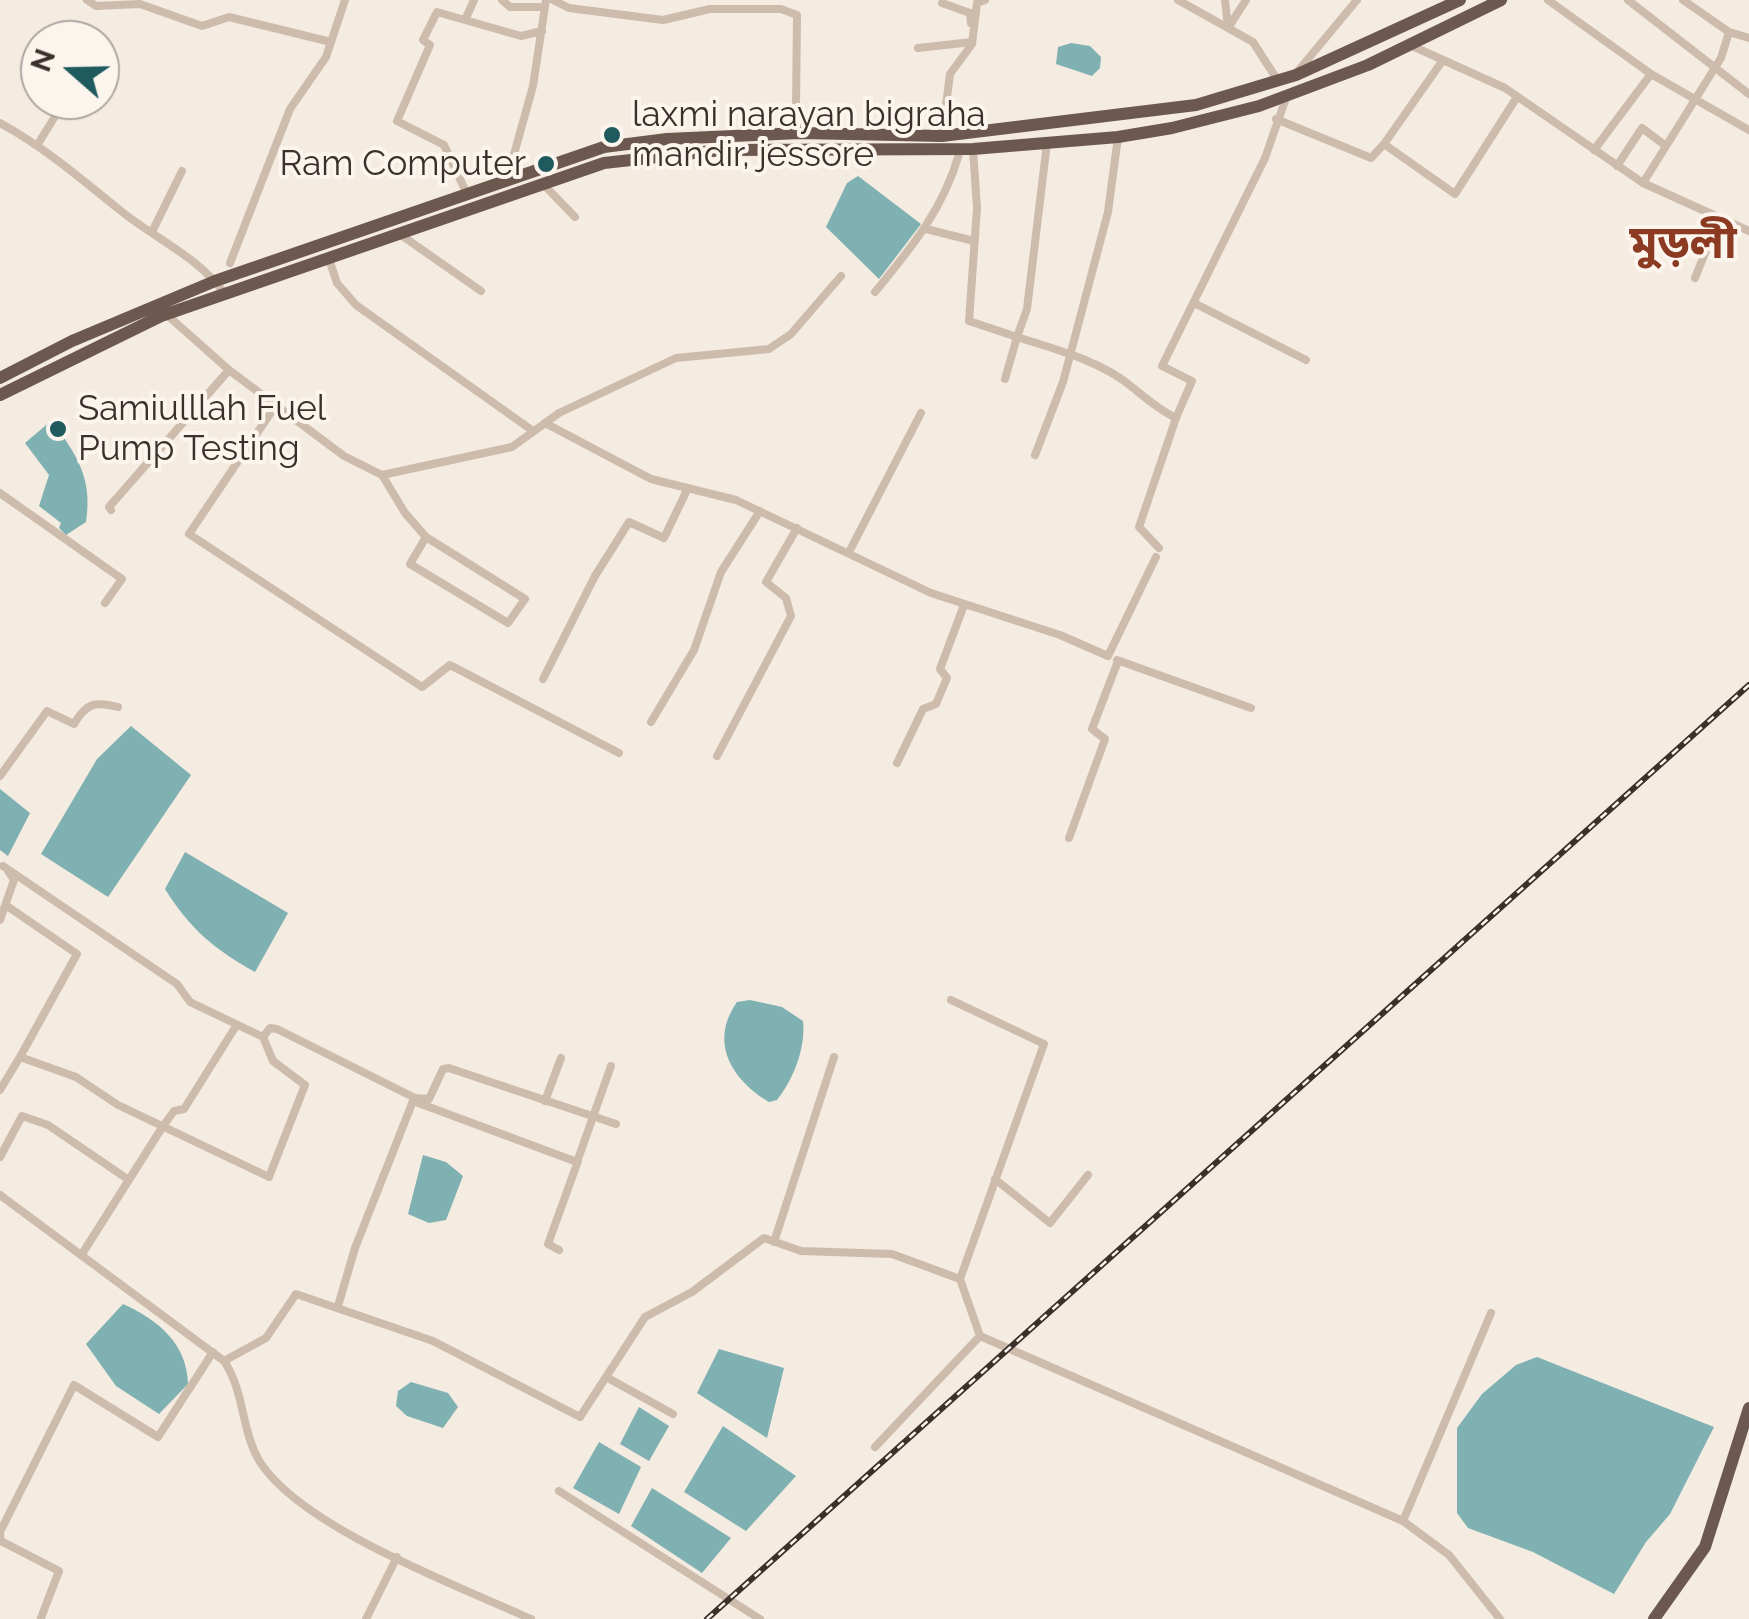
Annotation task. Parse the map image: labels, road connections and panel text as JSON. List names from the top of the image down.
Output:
{
  "districts": ["মুড়লী"],
  "places": ["laxmi narayan bigraha mandir, jessore", "Ram Computer", "Samiulllah Fuel Pump Testing"],
  "north": "left"
}
